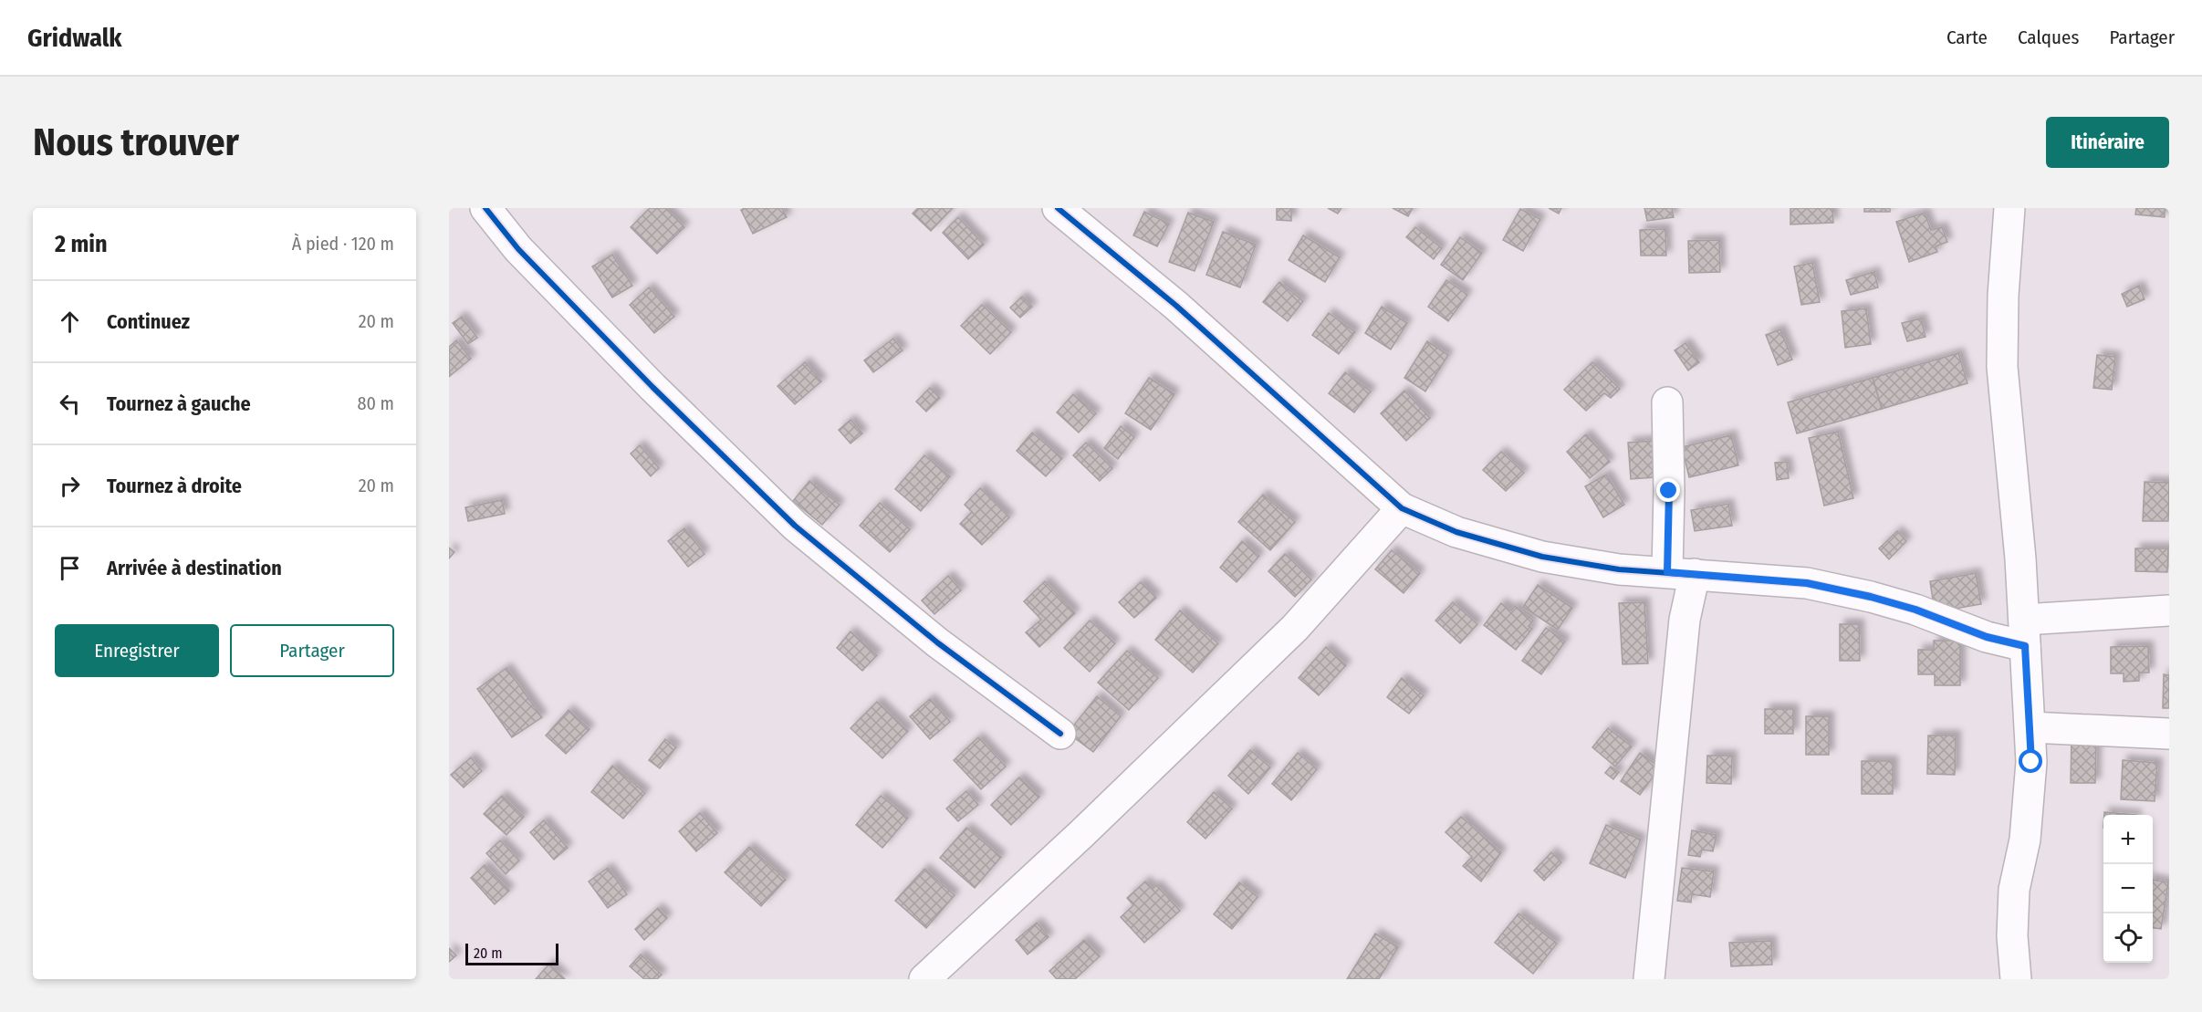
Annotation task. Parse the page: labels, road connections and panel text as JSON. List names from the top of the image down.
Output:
{
  "scale_bar": "20 m",
  "page": {
    "header": "Gridwalk",
    "nav": ["Carte", "Calques", "Partager"],
    "buttons": [
      "Itinéraire",
      ["Enregistrer", "Partager"]
    ],
    "title": "Nous trouver",
    "heading": ["2 min", "À pied · 120 m"],
    "list": [
      ["Continuez", "20 m"],
      ["Tournez à gauche", "80 m"],
      ["Tournez à droite", "20 m"],
      "Arrivée à destination"
    ],
    "map_buttons": ["+", "−"],
    "scale": "20 m"
  }
}
